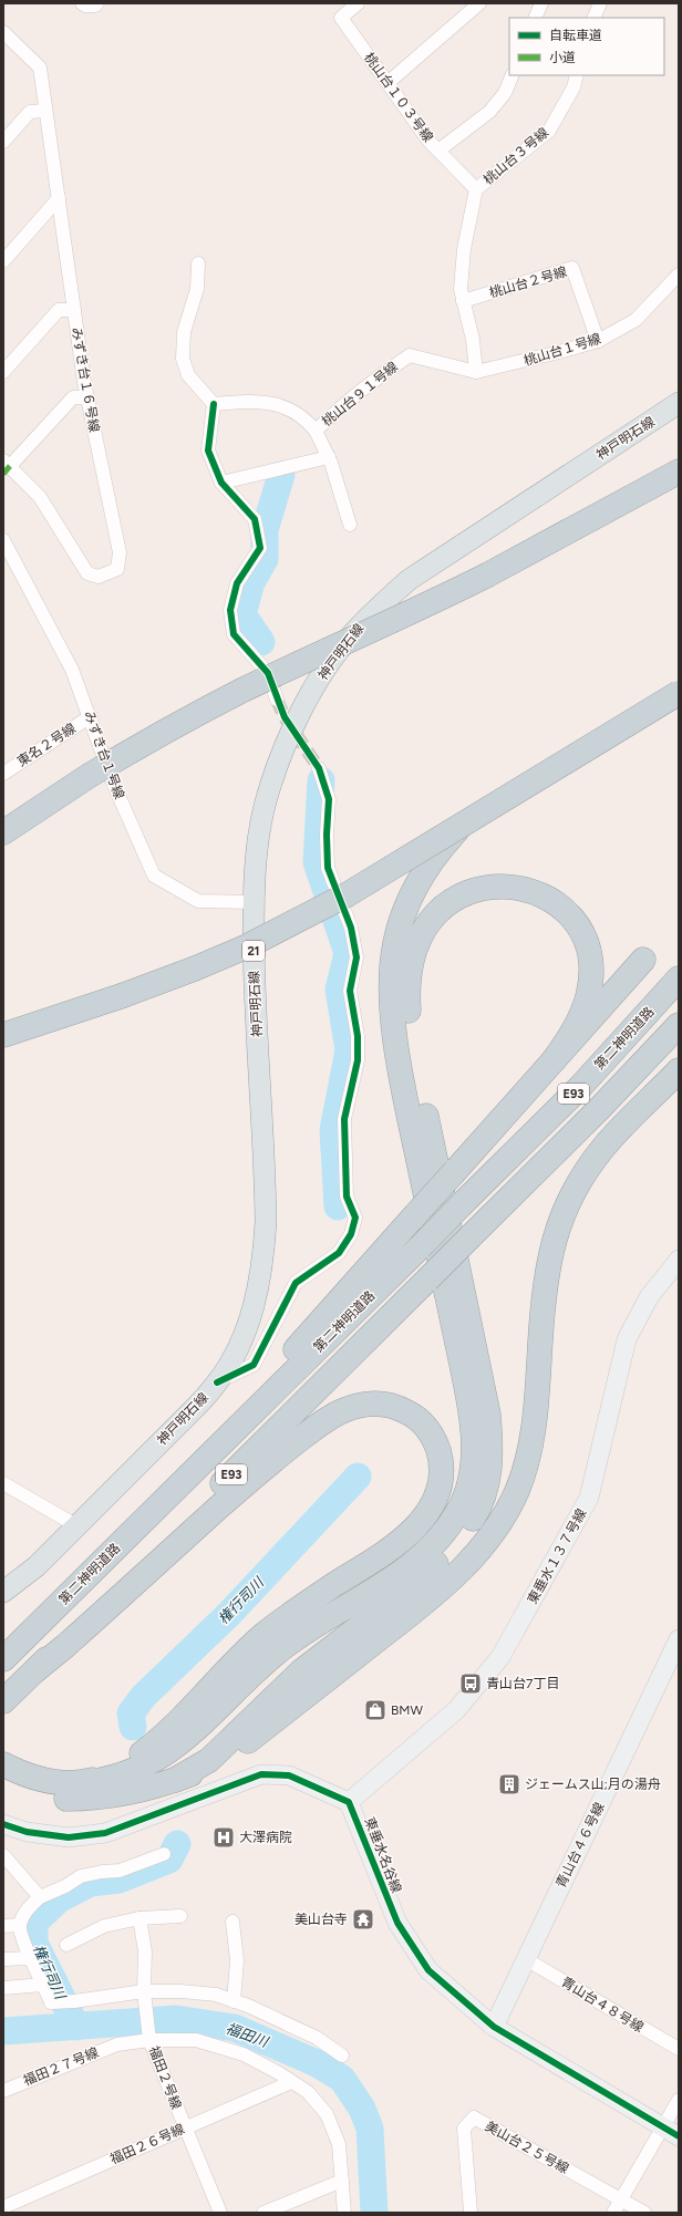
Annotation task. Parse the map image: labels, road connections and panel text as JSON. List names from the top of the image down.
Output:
{
  "streets": {
    "highway": ["第二神明道路", "E93"],
    "main road": ["神戸明石線", "21"],
    "street": [
      "桃山台１０３号線",
      "桃山台３号線",
      "桃山台２号線",
      "桃山台１号線",
      "みずき台１６号線",
      "桃山台９１号線",
      "東名２号線",
      "みずき台１号線",
      "東垂水１３７号線",
      "青山台４６号線",
      "東垂水名谷線",
      "青山台４８号線",
      "福田２７号線",
      "福田２号線",
      "福田２６号線",
      "美山台２５号線"
    ]
  },
  "crossings": [
    ["桃山台１０３号線", "桃山台３号線"],
    ["桃山台３号線", "桃山台２号線"],
    ["桃山台３号線", "桃山台１号線"],
    ["桃山台３号線", "桃山台９１号線"],
    ["桃山台２号線", "桃山台１号線"],
    ["桃山台１号線", "桃山台９１号線"],
    ["神戸明石線", "みずき台１号線"],
    ["東名２号線", "みずき台１号線"],
    ["東垂水１３７号線", "東垂水名谷線"],
    ["青山台４６号線", "東垂水名谷線"],
    ["青山台４６号線", "青山台４８号線"],
    ["福田２７号線", "福田２号線"],
    ["福田２７号線", "福田２６号線"],
    ["福田２号線", "福田２６号線"]
  ],
  "water": ["権行司川", "福田川"],
  "places": {
    "bus stop": ["青山台7丁目"],
    "shop": ["BMW"],
    "building": ["ジェームス山;月の湯舟"],
    "hospital": ["大澤病院"],
    "temple": ["美山台寺"]
  },
  "legend": ["自転車道", "小道"]
}
